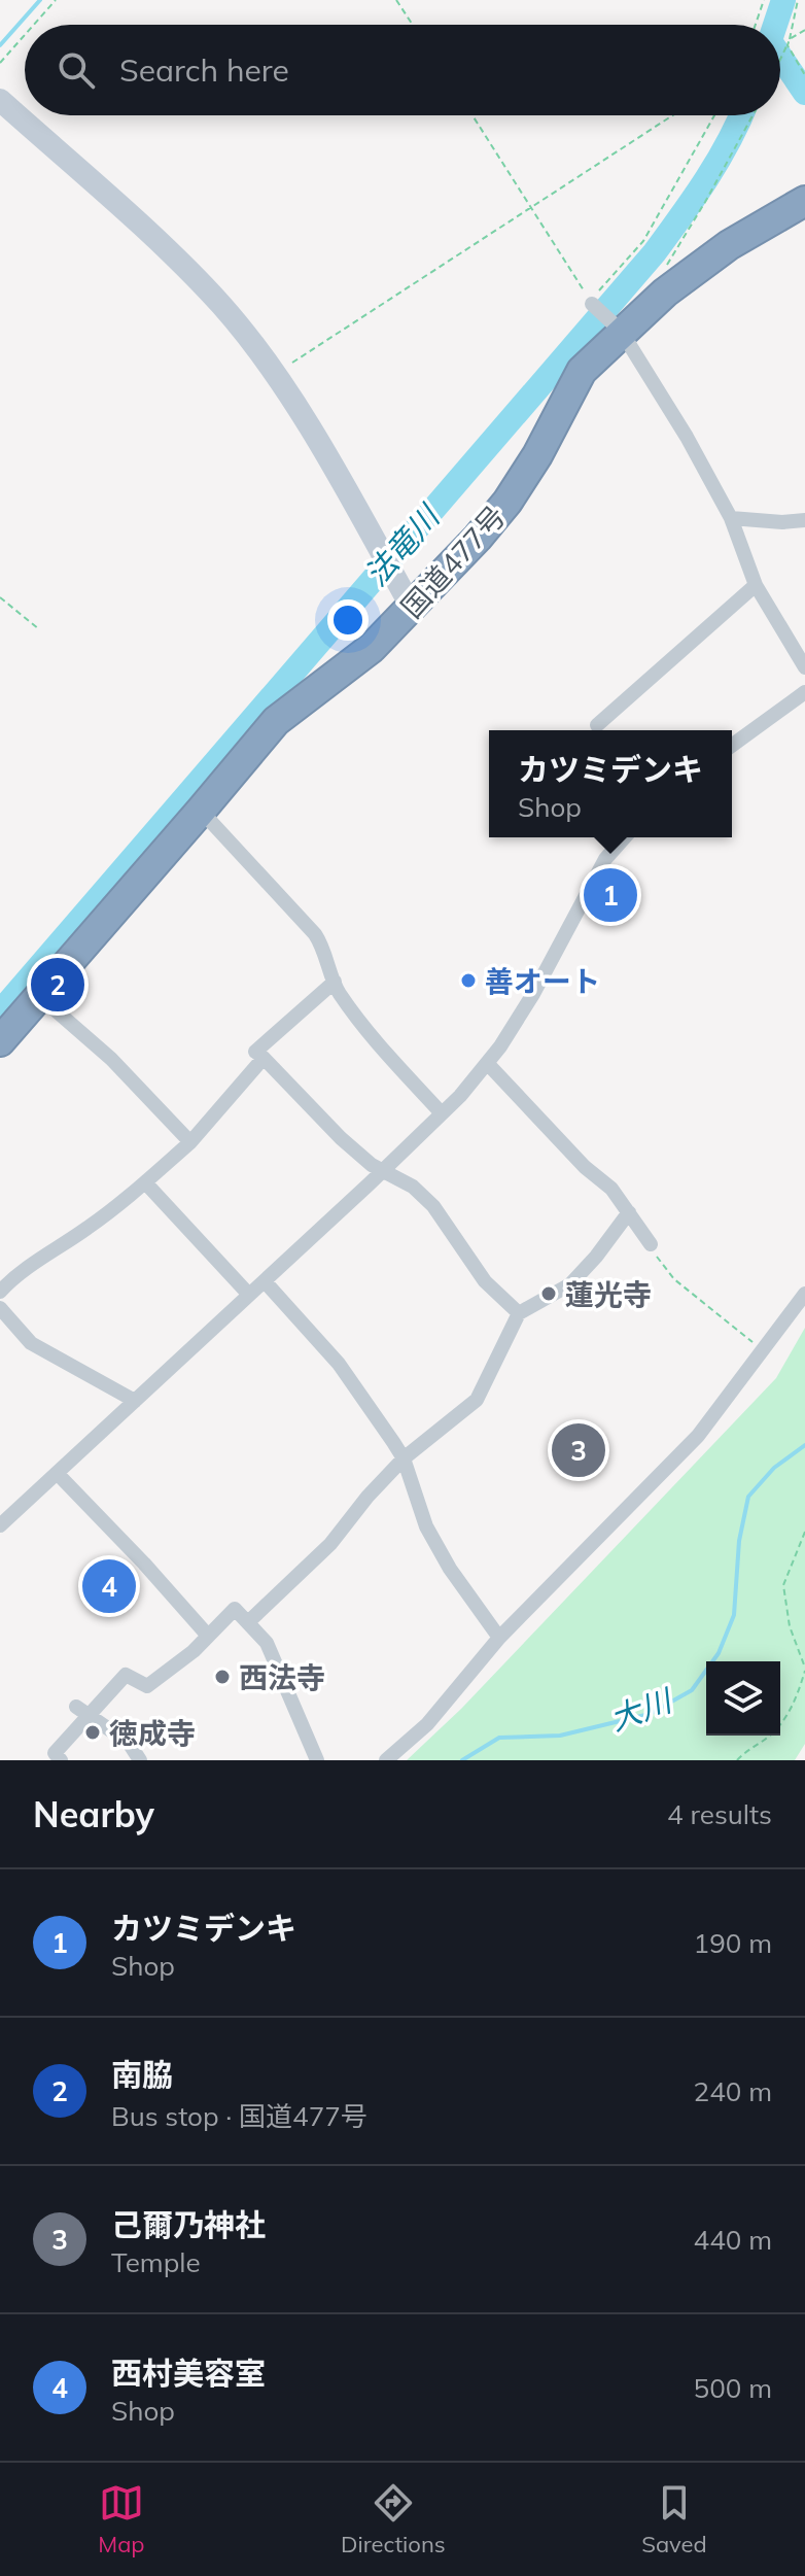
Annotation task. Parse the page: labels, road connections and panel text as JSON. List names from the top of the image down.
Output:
{
  "streets": {
    "highway": ["国道477号"]
  },
  "water": ["法竜川", "大川"],
  "places": [
    "善オート",
    "蓮光寺",
    "西法寺",
    "徳成寺"
  ],
  "page": {
    "search": "Search here",
    "popup": ["カツミデンキ", "Shop"],
    "pins": [
      "1",
      "2",
      "3",
      "4"
    ],
    "heading": ["Nearby", "4 results"],
    "list": [
      {
        "mark": "1",
        "name": "カツミデンキ",
        "note": "Shop",
        "value": "190 m"
      },
      {
        "mark": "2",
        "name": "南脇",
        "note": "Bus stop · 国道477号",
        "value": "240 m"
      },
      {
        "mark": "3",
        "name": "己爾乃神社",
        "note": "Temple",
        "value": "440 m"
      },
      {
        "mark": "4",
        "name": "西村美容室",
        "note": "Shop",
        "value": "500 m"
      }
    ],
    "nav": ["Map", "Directions", "Saved"]
  }
}
